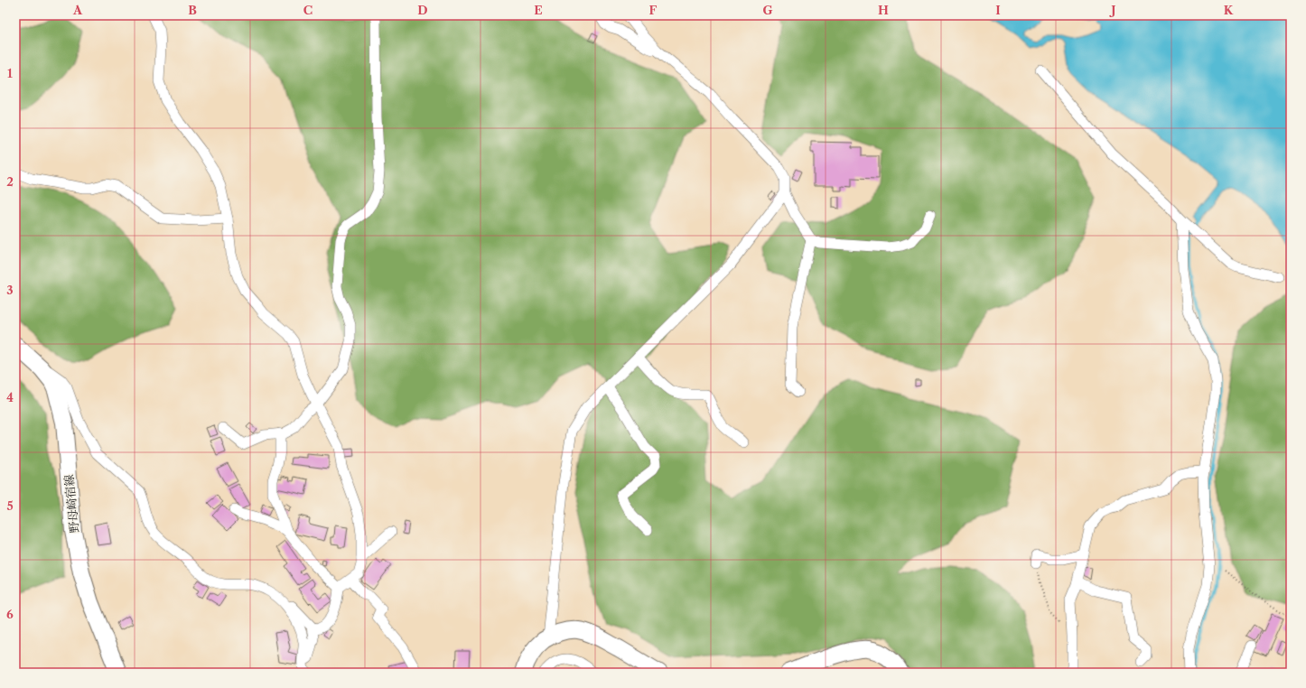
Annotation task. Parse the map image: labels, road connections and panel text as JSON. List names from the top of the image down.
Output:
{
  "streets": {
    "main road": ["野母崎宿線"]
  },
  "grid": {
    "columns": [
      "A",
      "B",
      "C",
      "D",
      "E",
      "F",
      "G",
      "H",
      "I",
      "J",
      "K"
    ],
    "rows": [
      "1",
      "2",
      "3",
      "4",
      "5",
      "6"
    ]
  }
}
